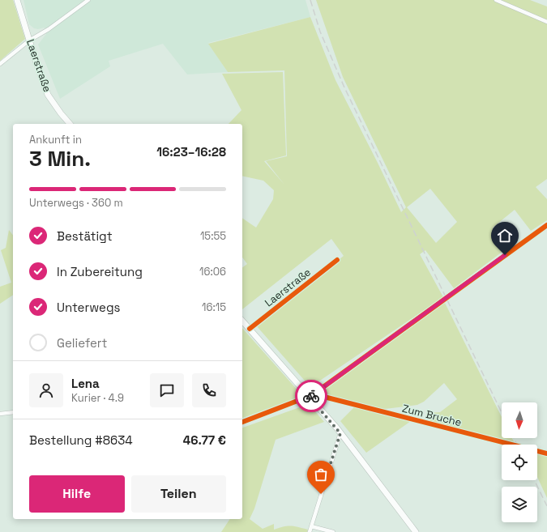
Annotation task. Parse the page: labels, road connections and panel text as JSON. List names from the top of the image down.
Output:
{
  "streets": {
    "main road": ["Laerstraße"],
    "street": ["Zum Bruche"]
  },
  "north": "bottom",
  "page": {
    "heading": ["3 Min.", "Ankunft in", "16:23–16:28"],
    "panel": [
      "Lena",
      "Kurier · 4.9",
      "Bestellung #8634",
      "46.77 €"
    ],
    "bar": "Unterwegs · 360 m",
    "list": [
      ["Bestätigt", "15:55"],
      ["In Zubereitung", "16:06"],
      ["Unterwegs", "16:15"],
      "Geliefert"
    ],
    "buttons": ["Hilfe", "Teilen"]
  }
}
